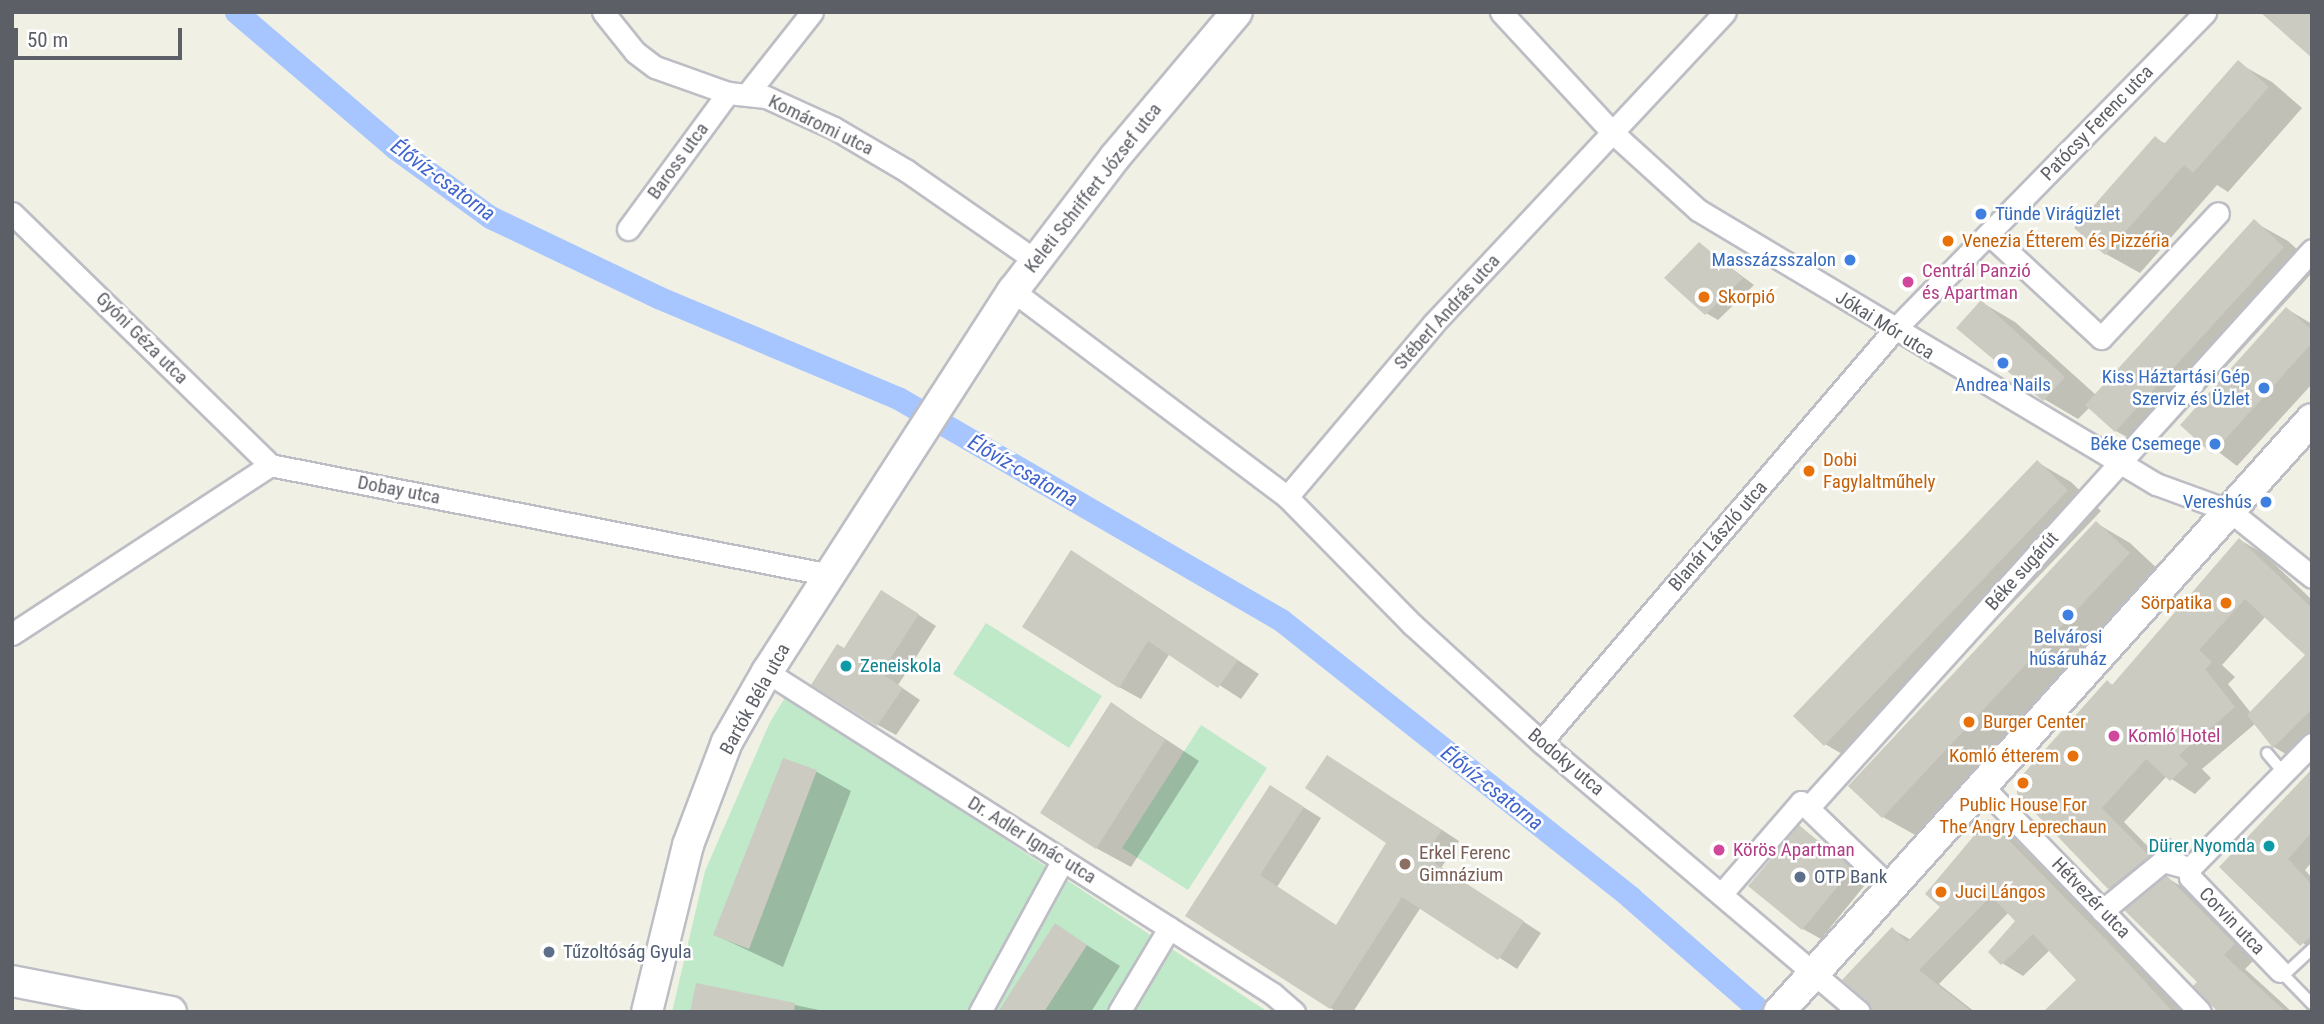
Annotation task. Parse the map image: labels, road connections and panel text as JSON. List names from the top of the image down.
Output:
{
  "streets": {
    "main road": ["Keleti Schriffert József utca", "Bartók Béla utca"],
    "street": [
      "Patócsy Ferenc utca",
      "Komáromi utca",
      "Baross utca",
      "Stéberl András utca",
      "Jókai Mór utca",
      "Gyóni Géza utca",
      "Dobay utca",
      "Blanár László utca",
      "Béke sugárút",
      "Bodoky utca",
      "Dr. Adler Ignác utca",
      "Hétvezér utca",
      "Corvin utca"
    ]
  },
  "crossings": [
    ["Patócsy Ferenc utca", "Jókai Mór utca"],
    ["Patócsy Ferenc utca", "Blanár László utca"],
    ["Komáromi utca", "Baross utca"],
    ["Komáromi utca", "Keleti Schriffert József utca"],
    ["Keleti Schriffert József utca", "Bartók Béla utca"],
    ["Stéberl András utca", "Jókai Mór utca"],
    ["Stéberl András utca", "Bodoky utca"],
    ["Jókai Mór utca", "Blanár László utca"],
    ["Jókai Mór utca", "Béke sugárút"],
    ["Gyóni Géza utca", "Dobay utca"],
    ["Dobay utca", "Bartók Béla utca"],
    ["Blanár László utca", "Bodoky utca"],
    ["Béke sugárút", "Bodoky utca"],
    ["Bartók Béla utca", "Dr. Adler Ignác utca"],
    ["Hétvezér utca", "Corvin utca"]
  ],
  "water": ["Élővíz-csatorna"],
  "places": [
    "Tünde Virágüzlet",
    "Venezia Étterem és Pizzéria",
    "Masszázsszalon",
    "Centrál Panzió és Apartman",
    "Skorpió",
    "Andrea Nails",
    "Kiss Háztartási Gép Szerviz és Üzlet",
    "Béke Csemege",
    "Dobi Fagylaltműhely",
    "Vereshús",
    "Sörpatika",
    "Belvárosi húsáruház",
    "Zeneiskola",
    "Burger Center",
    "Komló Hotel",
    "Komló étterem",
    "Public House For The Angry Leprechaun",
    "Dürer Nyomda",
    "Körös Apartman",
    "Erkel Ferenc Gimnázium",
    "OTP Bank",
    "Juci Lángos",
    "Tűzoltóság Gyula"
  ],
  "scale_bar": "50 m"
}
